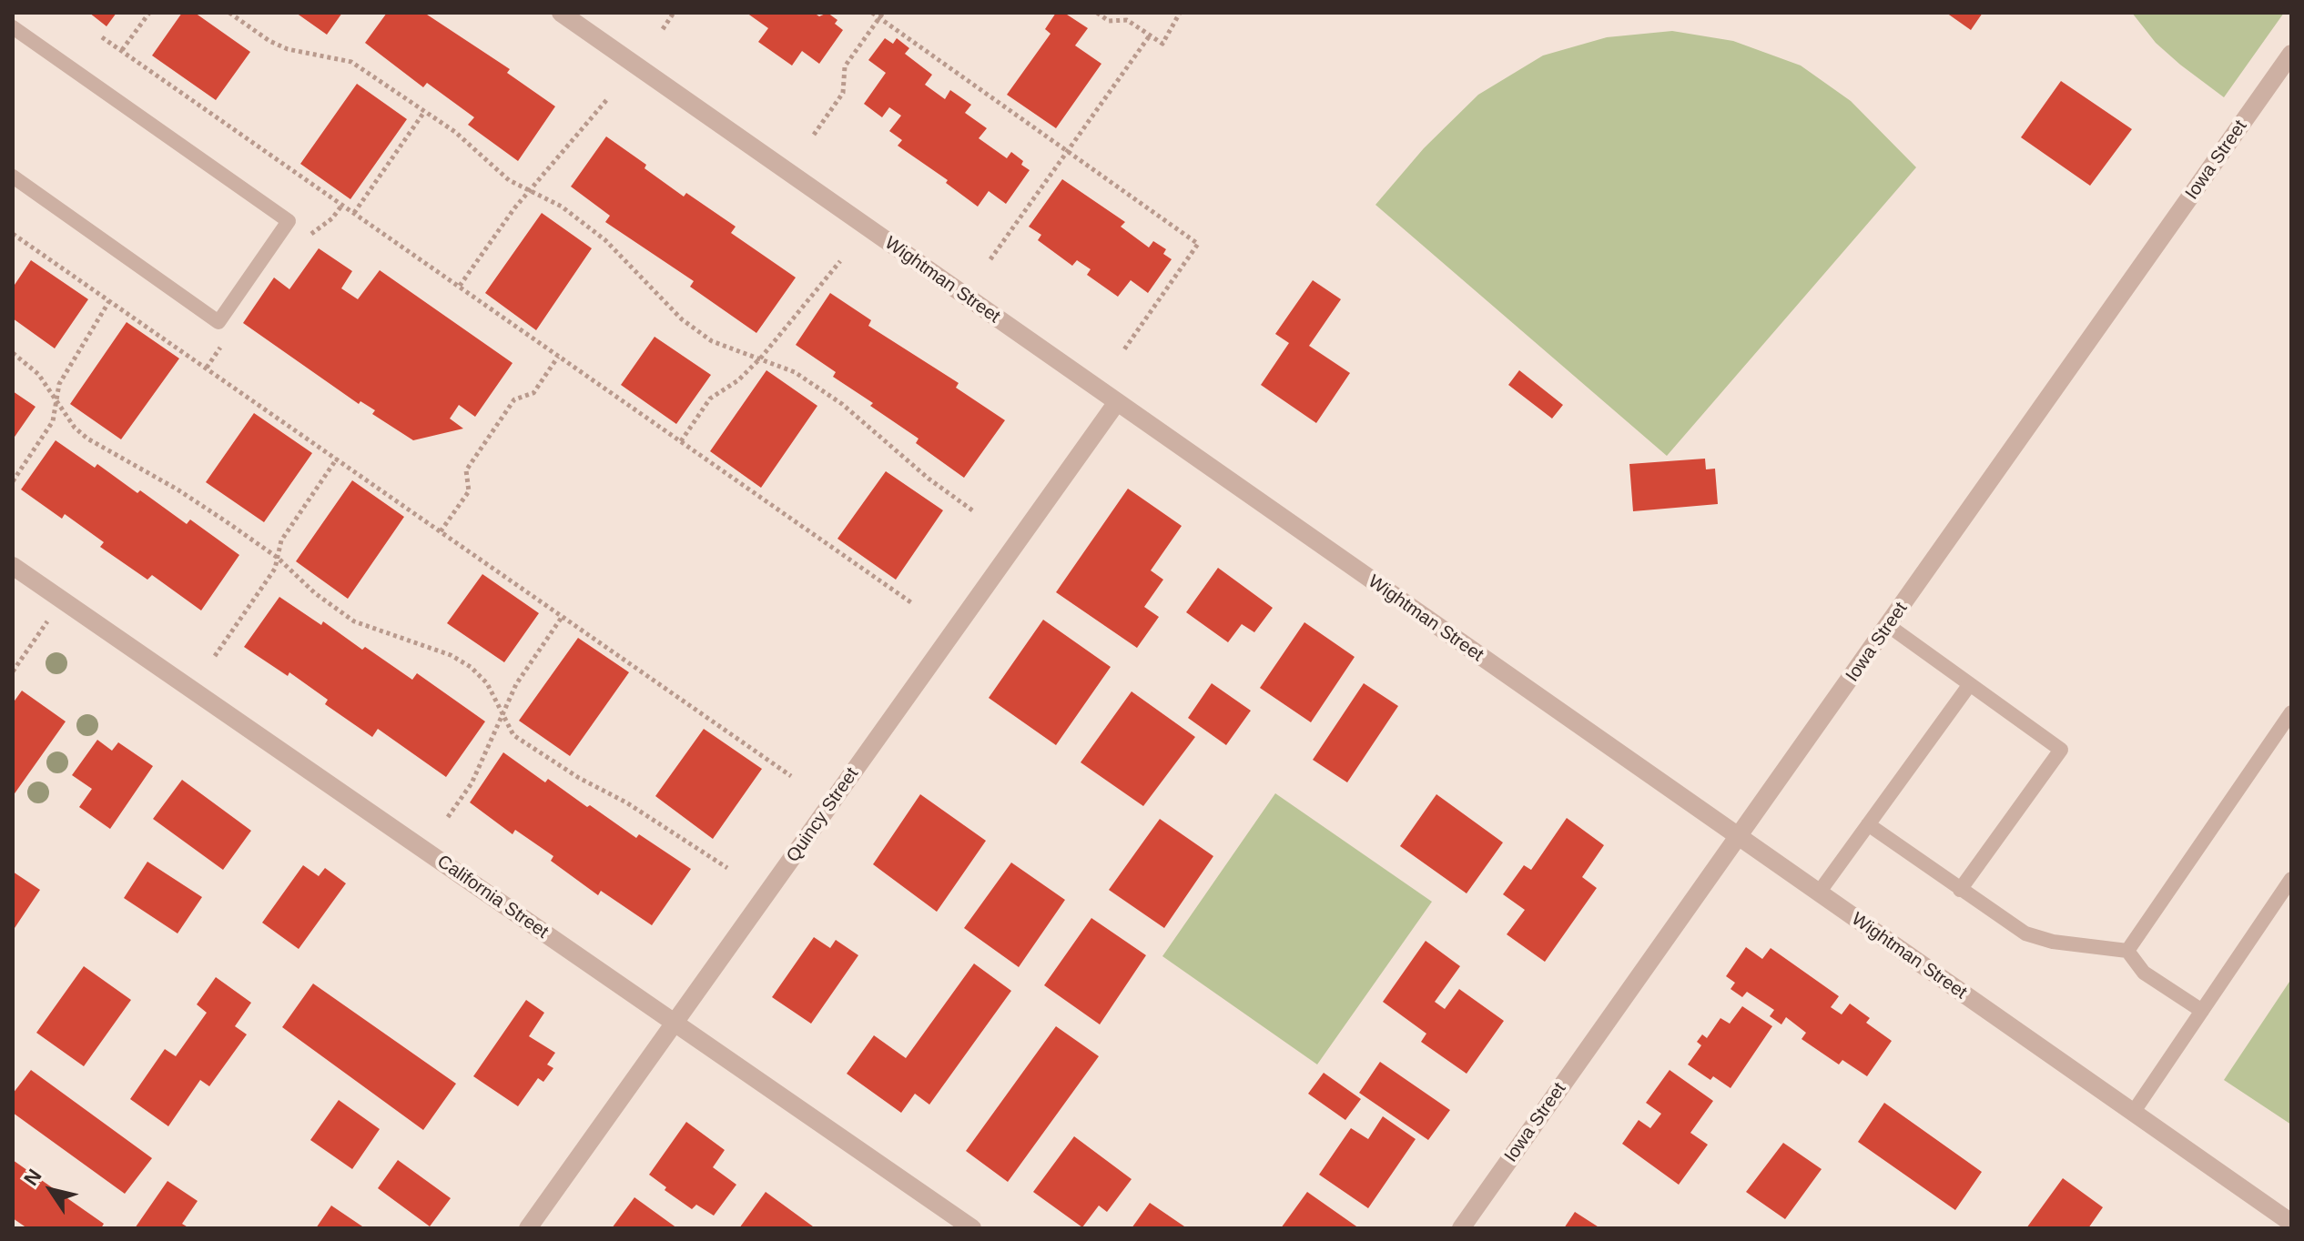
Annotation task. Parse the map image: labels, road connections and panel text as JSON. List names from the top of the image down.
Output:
{
  "streets": {
    "street": [
      "Iowa Street",
      "Wightman Street",
      "Quincy Street",
      "California Street"
    ]
  },
  "crossings": [
    ["Iowa Street", "Wightman Street"],
    ["Wightman Street", "Quincy Street"],
    ["Quincy Street", "California Street"]
  ],
  "north": "top left"
}
